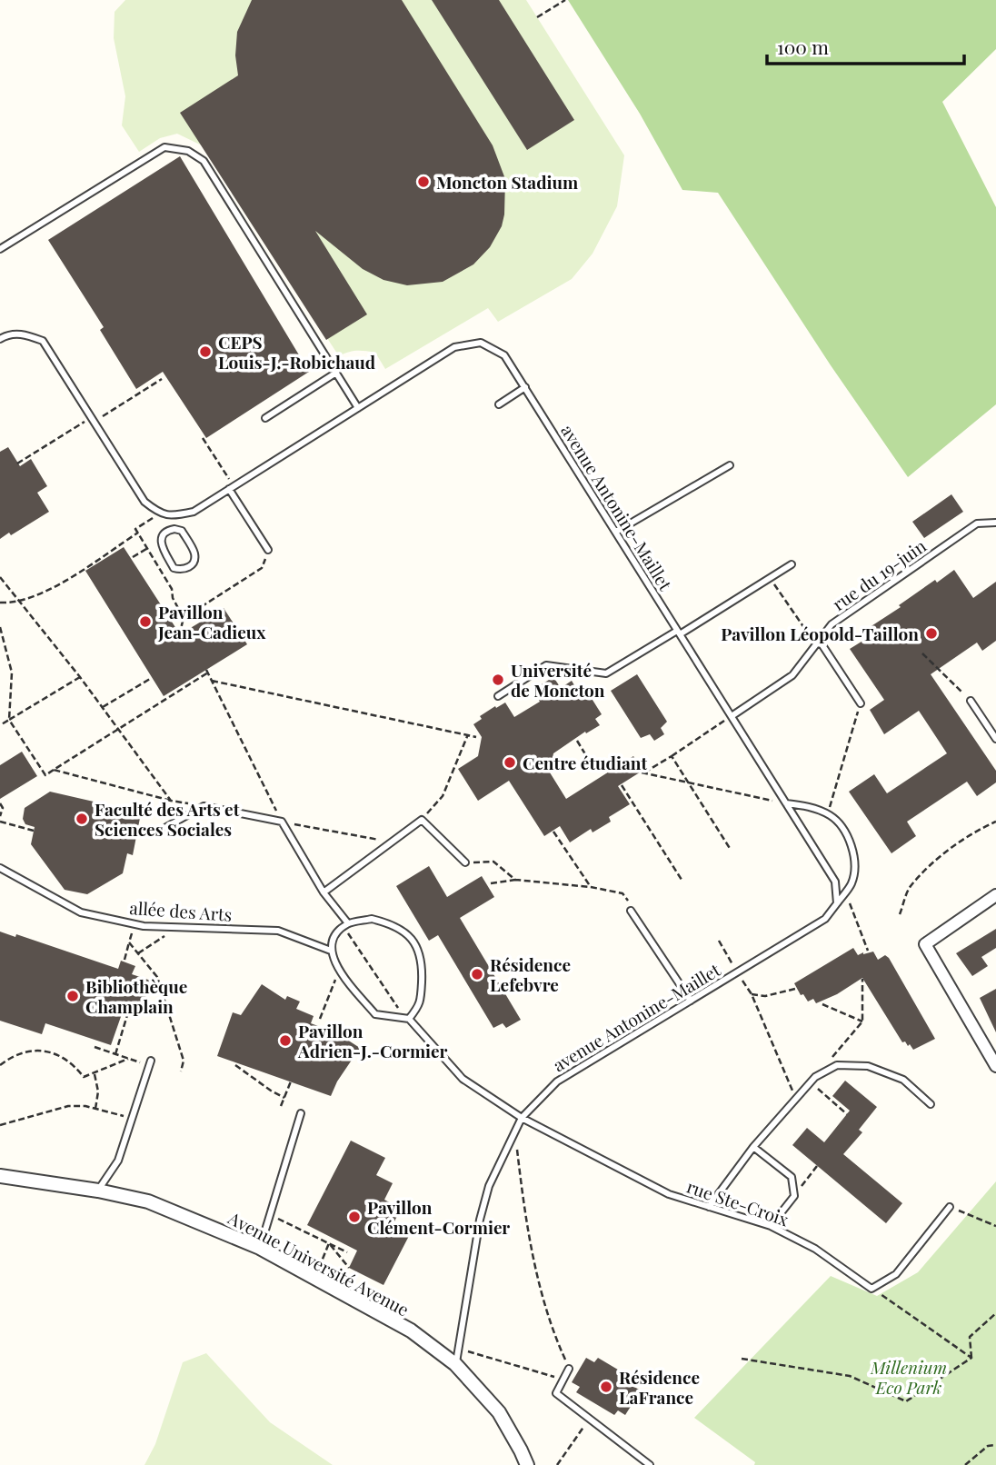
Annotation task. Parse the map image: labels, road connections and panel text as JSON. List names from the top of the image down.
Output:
{
  "streets": {
    "street": ["Avenue Université Avenue"],
    "lane": [
      "avenue Antonine-Maillet",
      "rue du 19-juin",
      "allée des Arts",
      "rue Ste-Croix"
    ]
  },
  "crossings": [
    ["avenue Antonine-Maillet", "rue du 19-juin"],
    ["avenue Antonine-Maillet", "rue Ste-Croix"],
    ["avenue Antonine-Maillet", "Avenue Université Avenue"]
  ],
  "parks": ["Millenium Eco Park"],
  "places": [
    "Moncton Stadium",
    "CEPS Louis-J.-Robichaud",
    "Pavillon Jean-Cadieux",
    "Pavillon Léopold-Taillon",
    "Université de Moncton",
    "Centre étudiant",
    "Faculté des Arts et Sciences Sociales",
    "Résidence Lefebvre",
    "Bibliothèque Champlain",
    "Pavillon Adrien-J.-Cormier",
    "Pavillon Clément-Cormier",
    "Résidence LaFrance"
  ],
  "scale_bar": "100 m"
}
